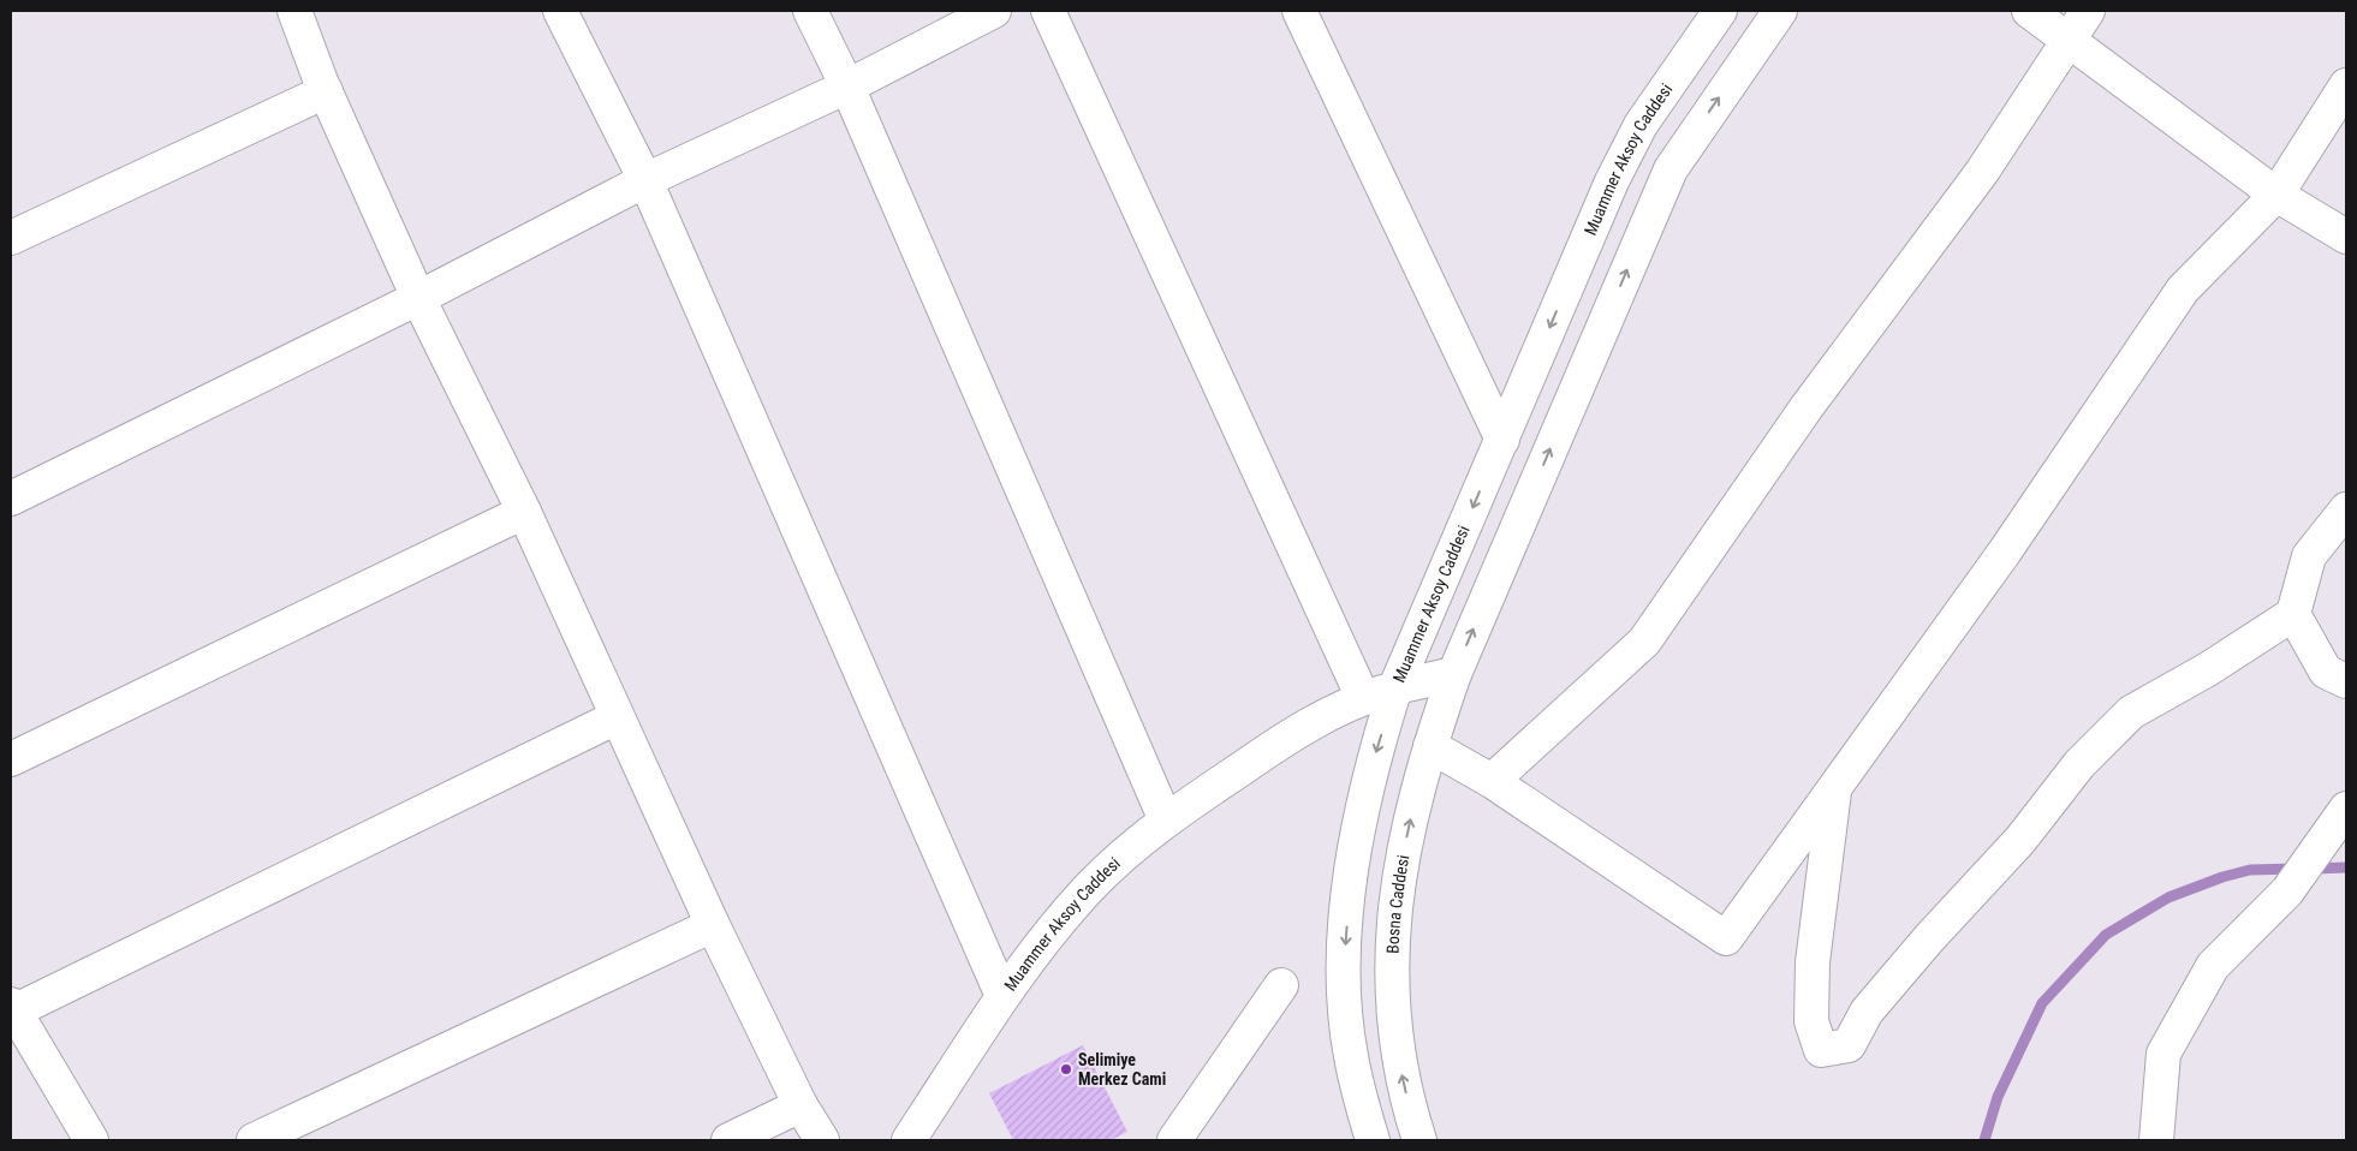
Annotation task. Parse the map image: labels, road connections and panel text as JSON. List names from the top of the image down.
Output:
{
  "streets": {
    "street": ["Muammer Aksoy Caddesi", "Bosna Caddesi"]
  },
  "places": ["Selimiye Merkez Cami"]
}
